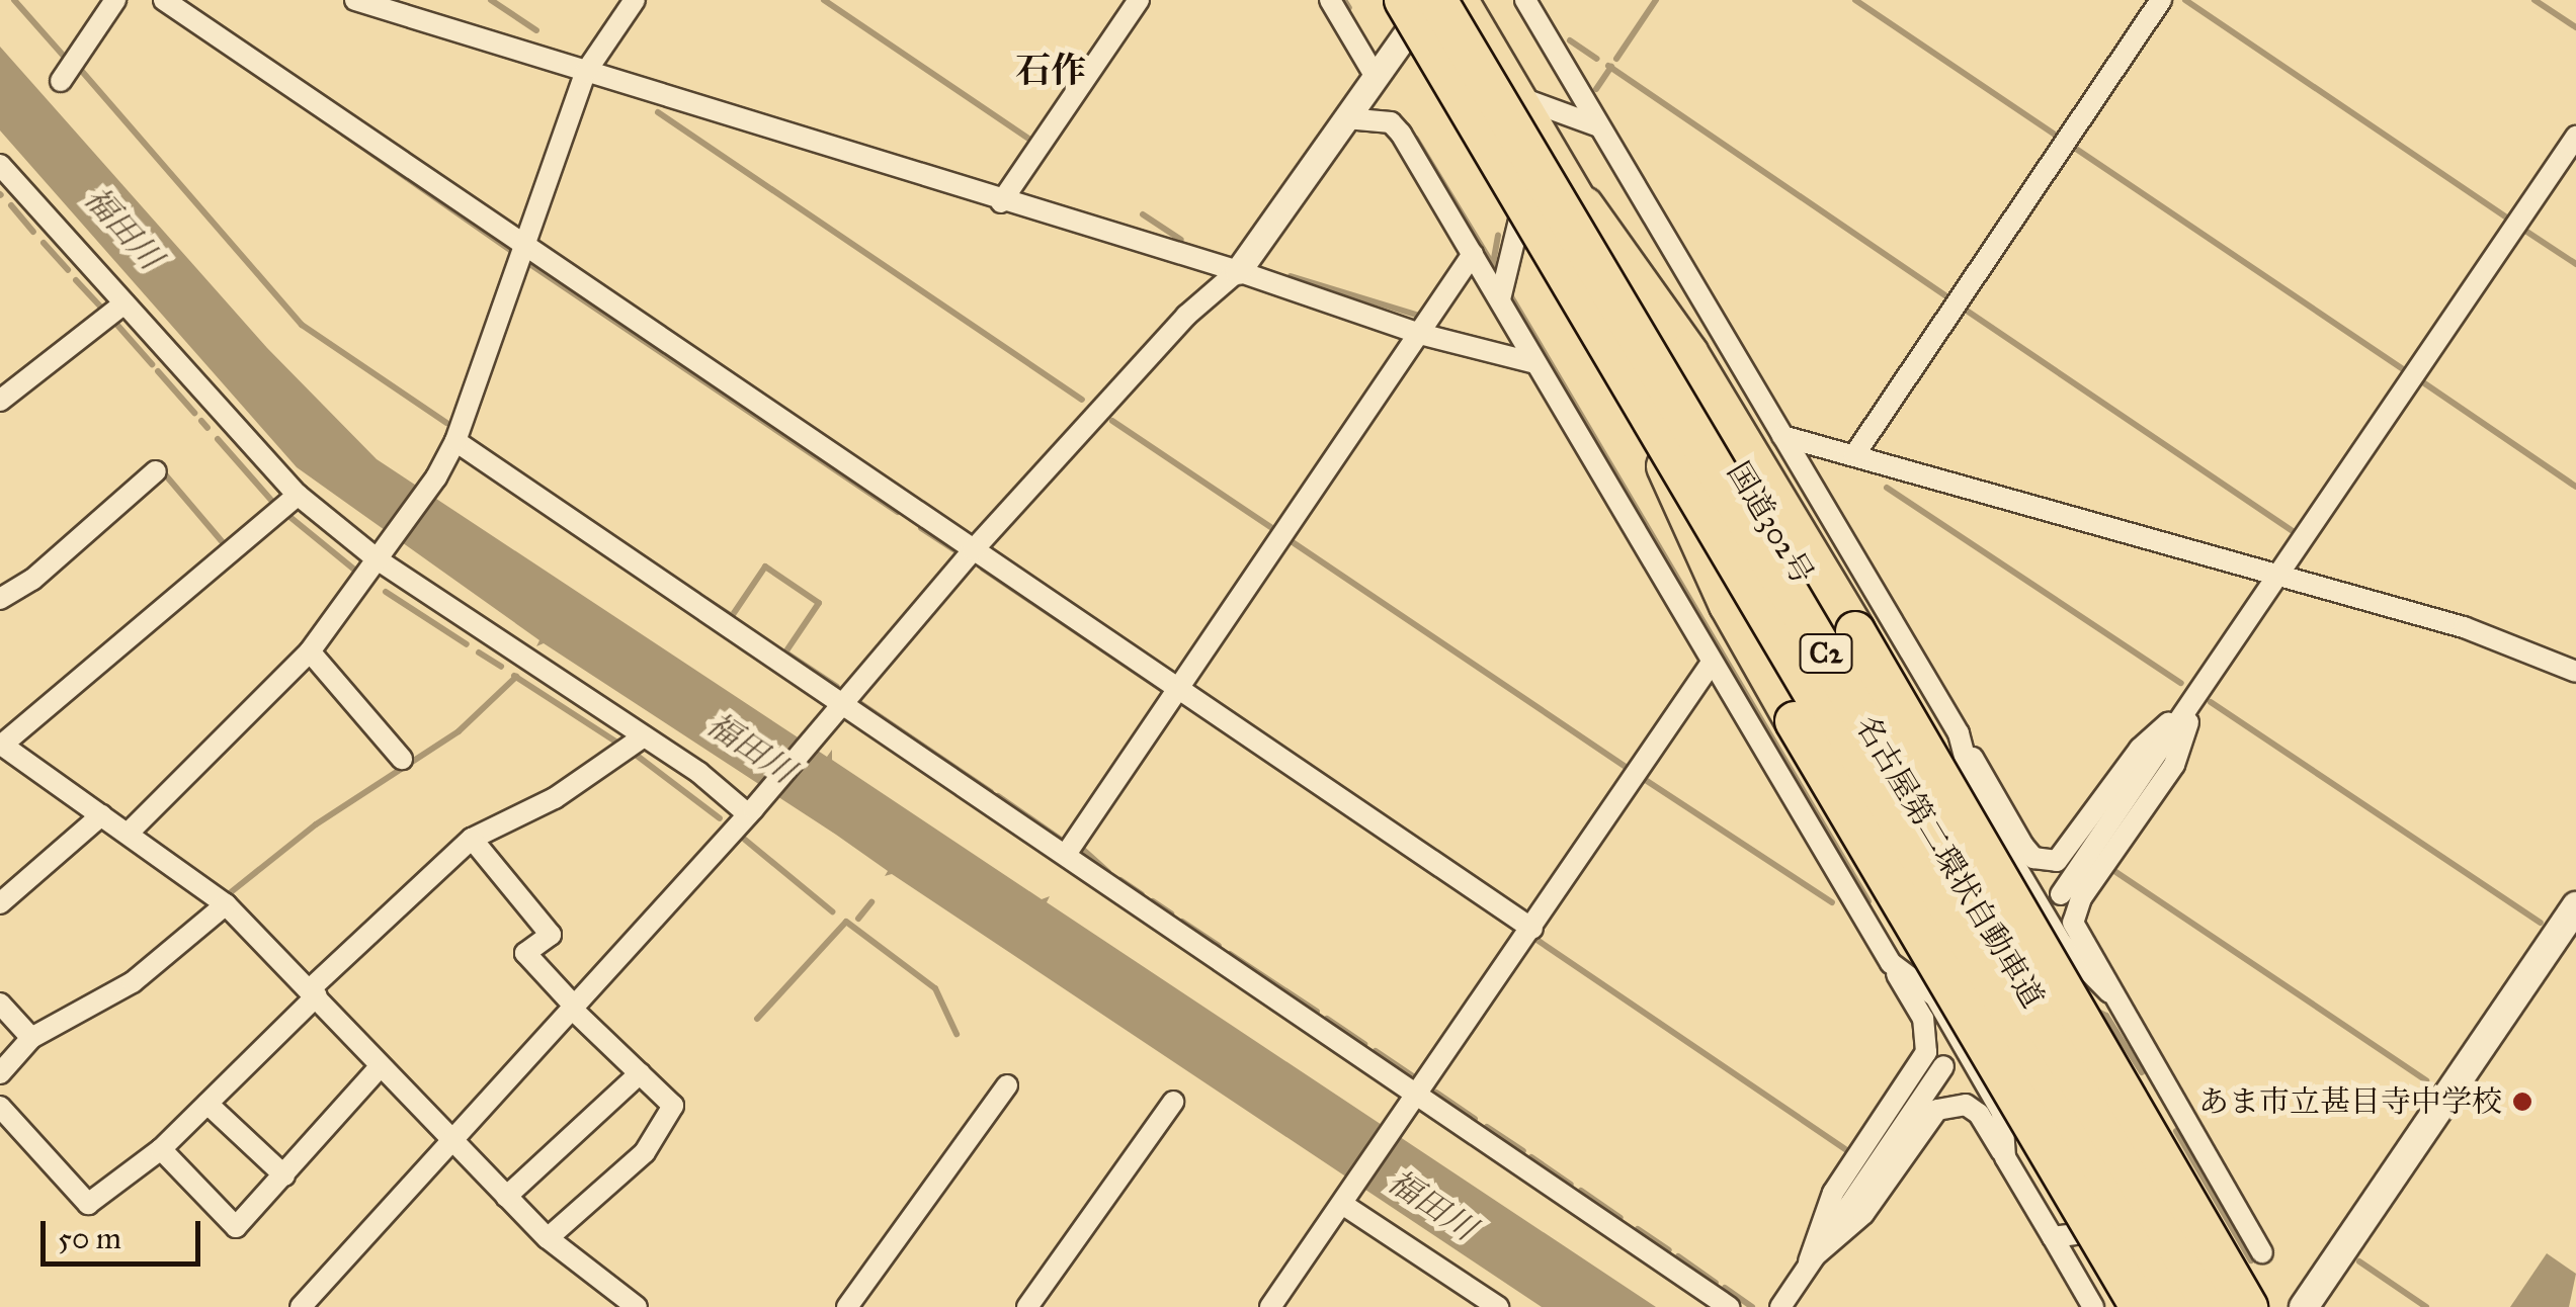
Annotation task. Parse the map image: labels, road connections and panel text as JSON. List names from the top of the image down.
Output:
{
  "streets": {
    "highway": ["国道302号", "C2", "名古屋第二環状自動車道"]
  },
  "districts": ["石作"],
  "water": ["福田川"],
  "places": ["あま市立甚目寺中学校"],
  "scale_bar": "50 m"
}
